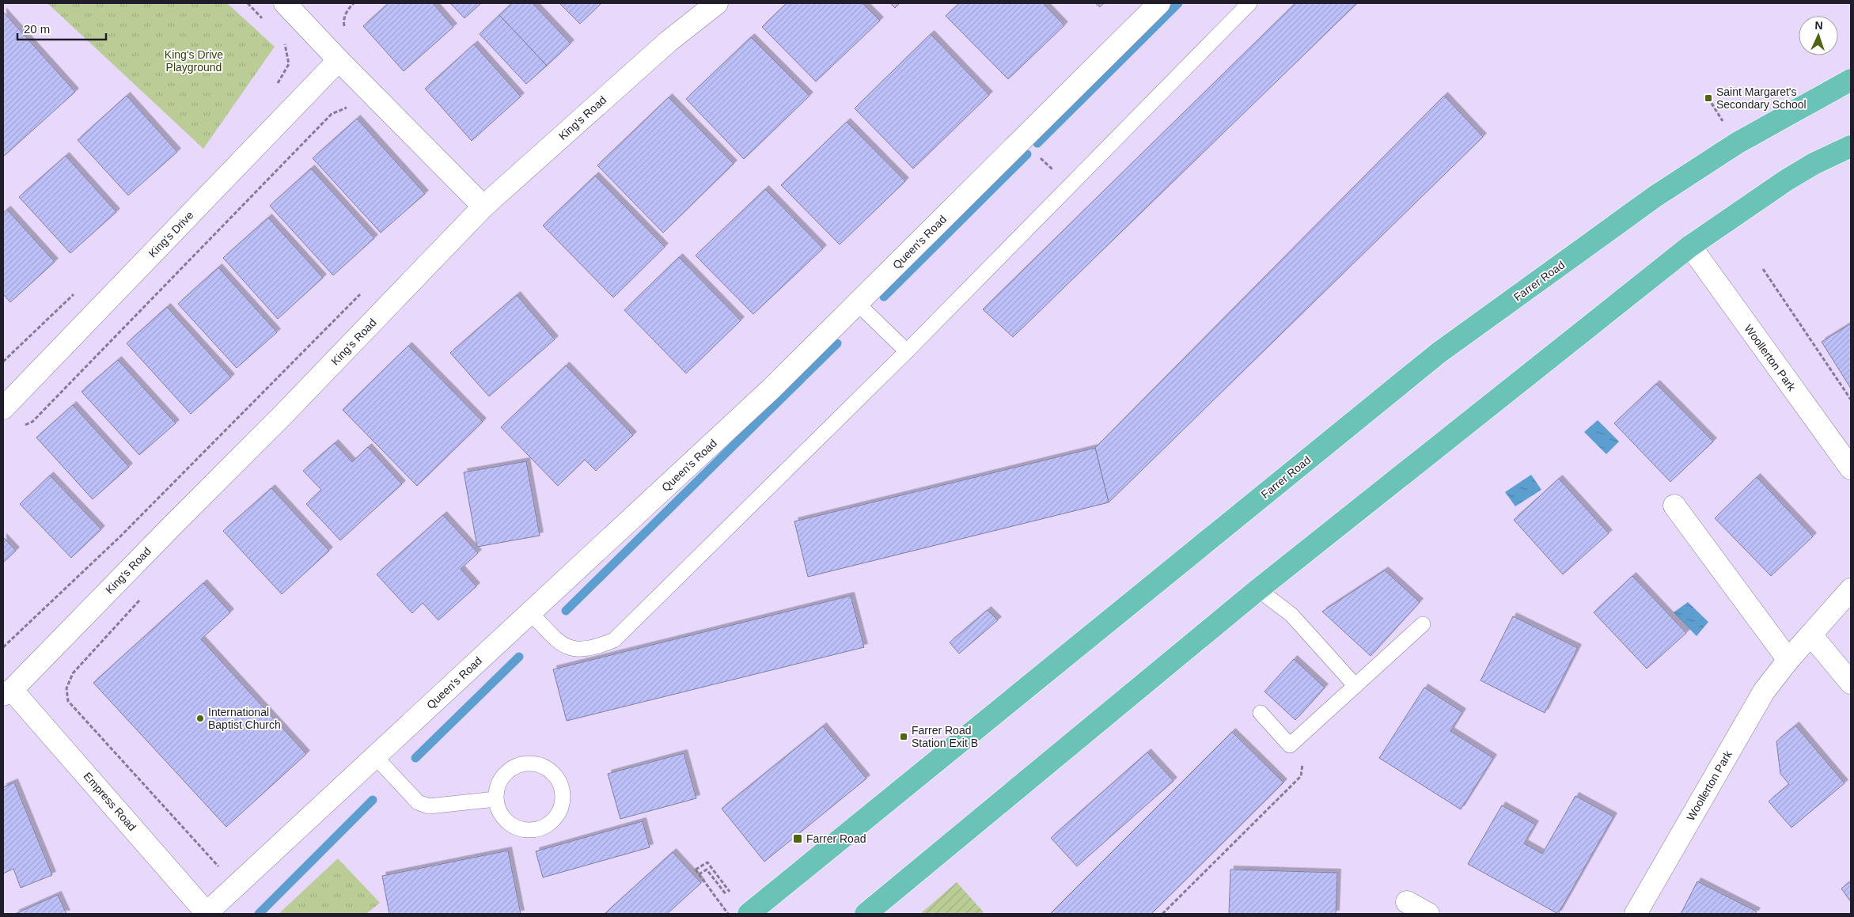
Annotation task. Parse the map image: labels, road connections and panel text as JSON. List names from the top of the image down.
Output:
{
  "streets": {
    "highway": ["Farrer Road"],
    "street": [
      "King's Road",
      "King's Drive",
      "Queen's Road",
      "Woollerton Park",
      "Empress Road"
    ]
  },
  "crossings": [
    ["King's Road", "Empress Road"],
    ["Queen's Road", "Empress Road"]
  ],
  "parks": ["King's Drive Playground"],
  "places": {
    "transit": ["Saint Margaret's Secondary School", "Farrer Road Station Exit B", "Farrer Road"],
    "other": ["International Baptist Church"]
  },
  "scale_bar": "20 m",
  "north": "top"
}
